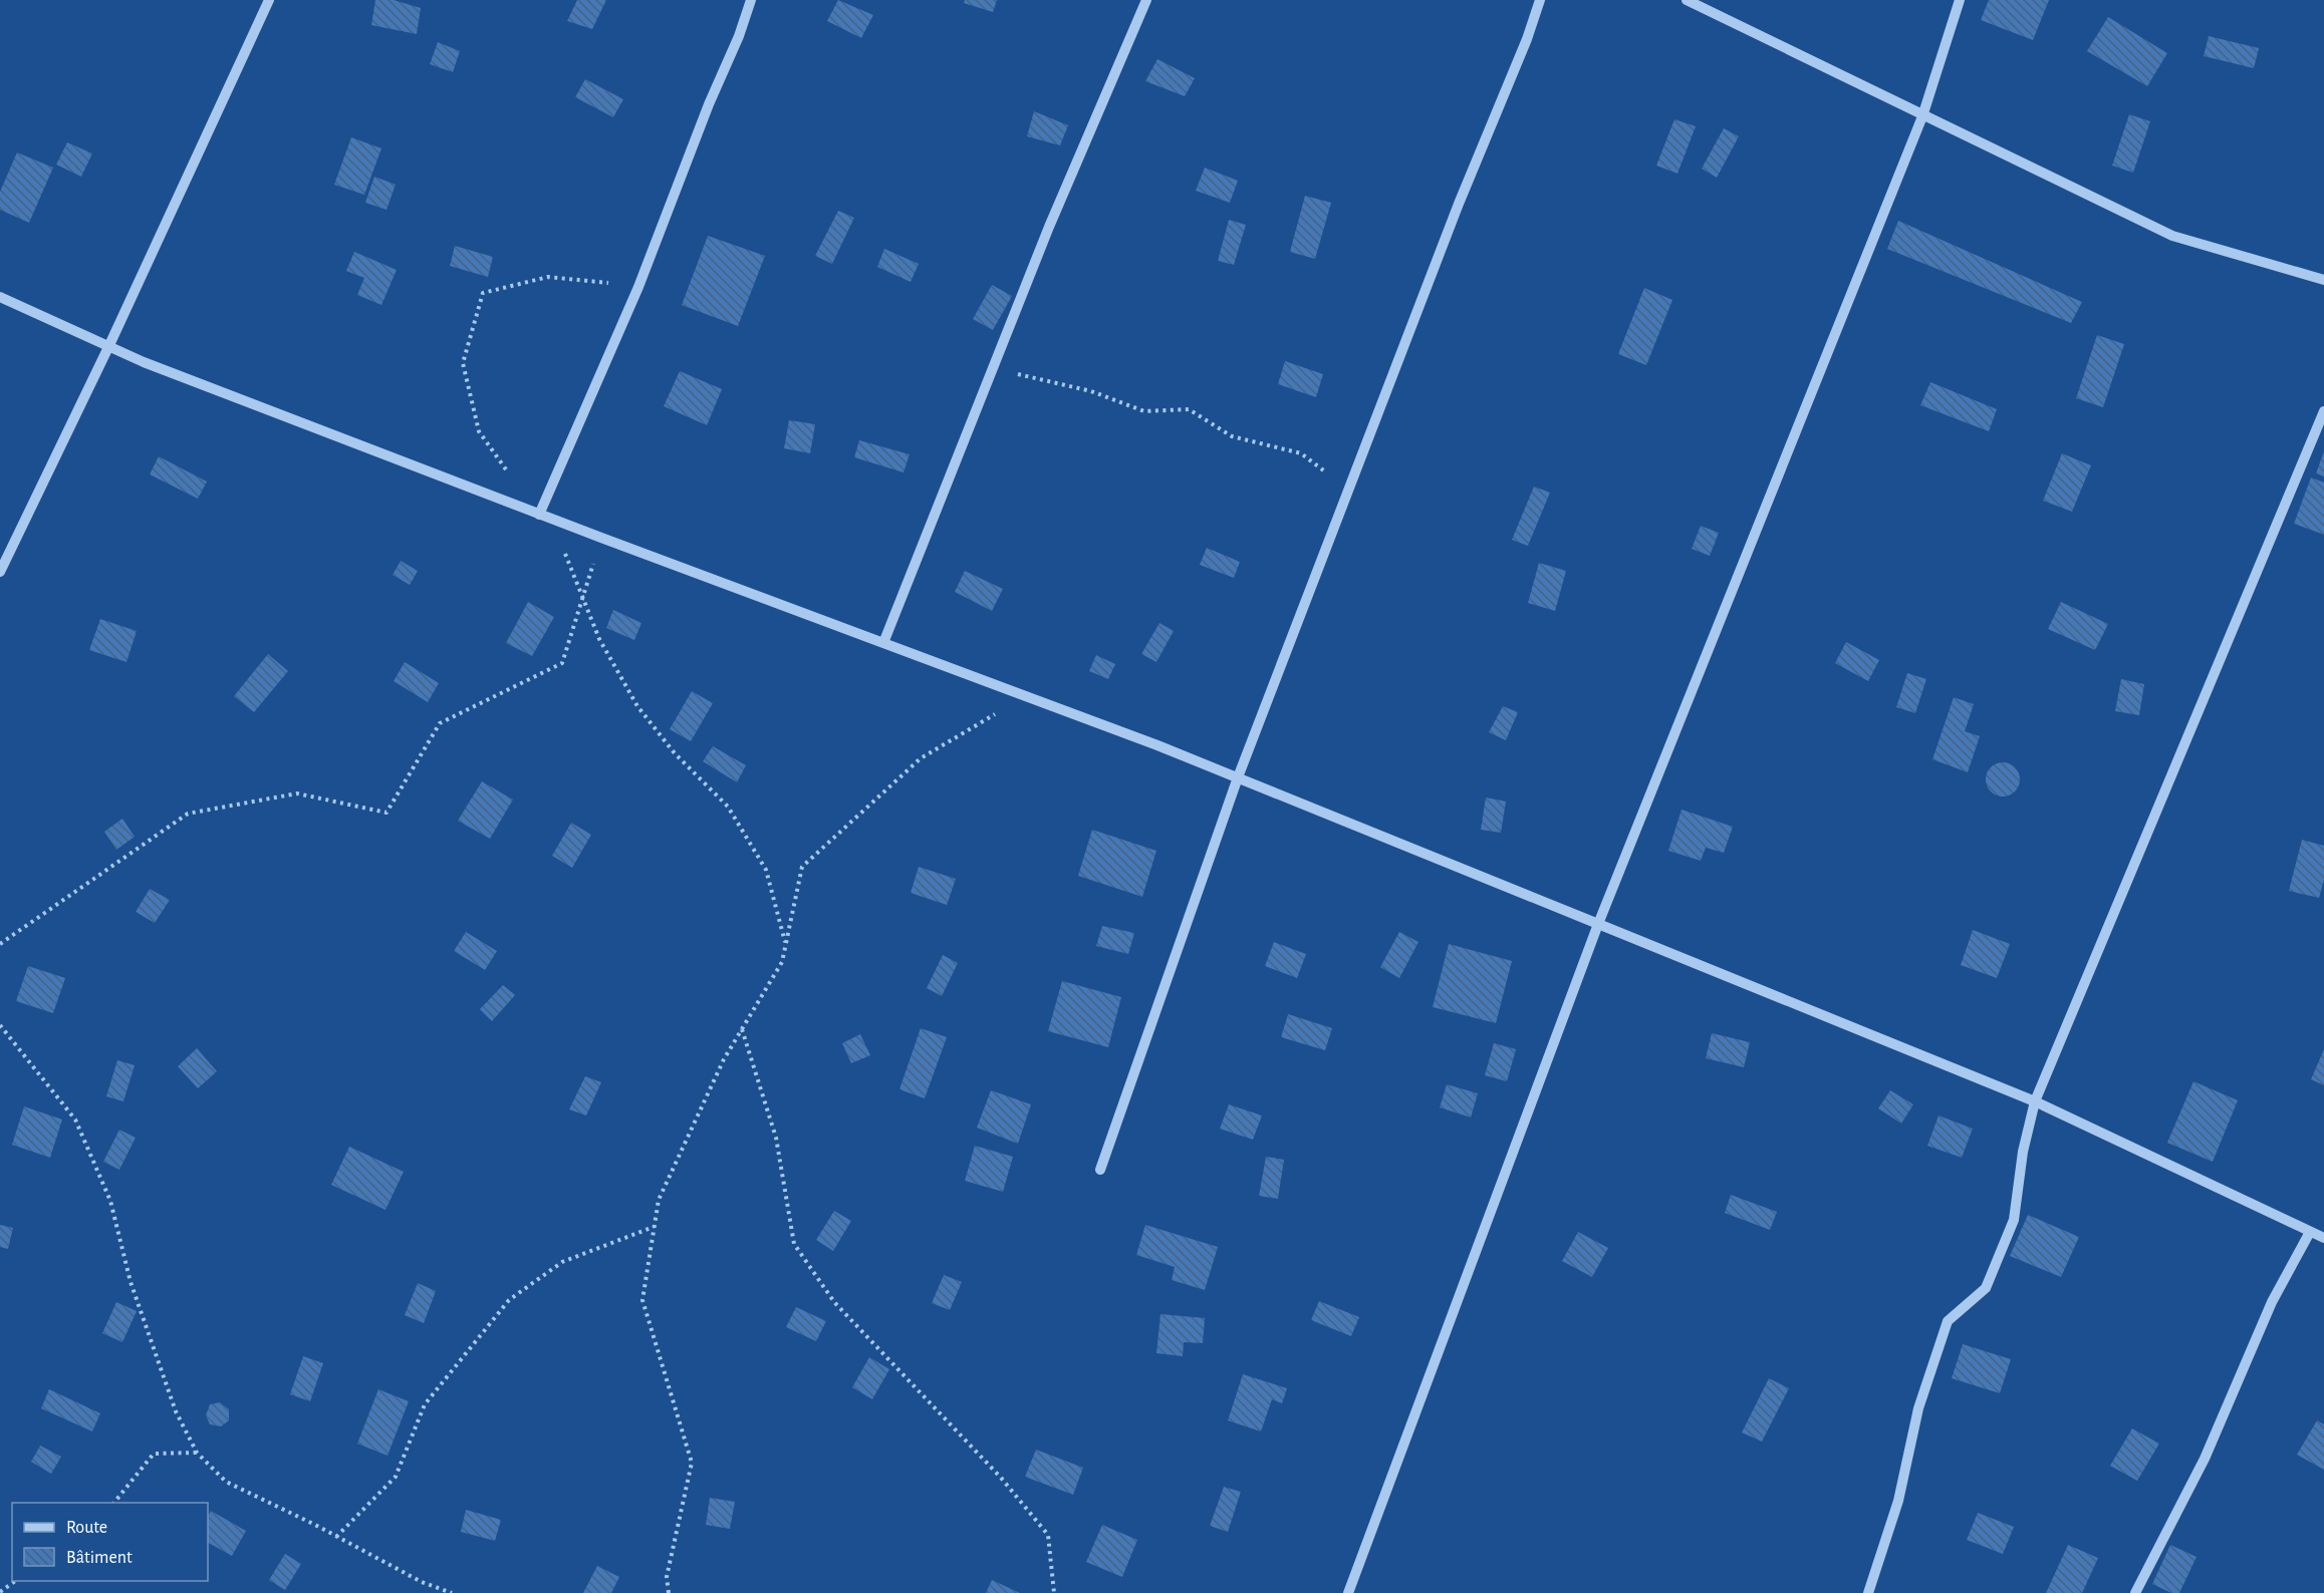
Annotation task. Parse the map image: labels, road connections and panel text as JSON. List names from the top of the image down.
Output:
{
  "legend": ["Route", "Bâtiment"]
}
